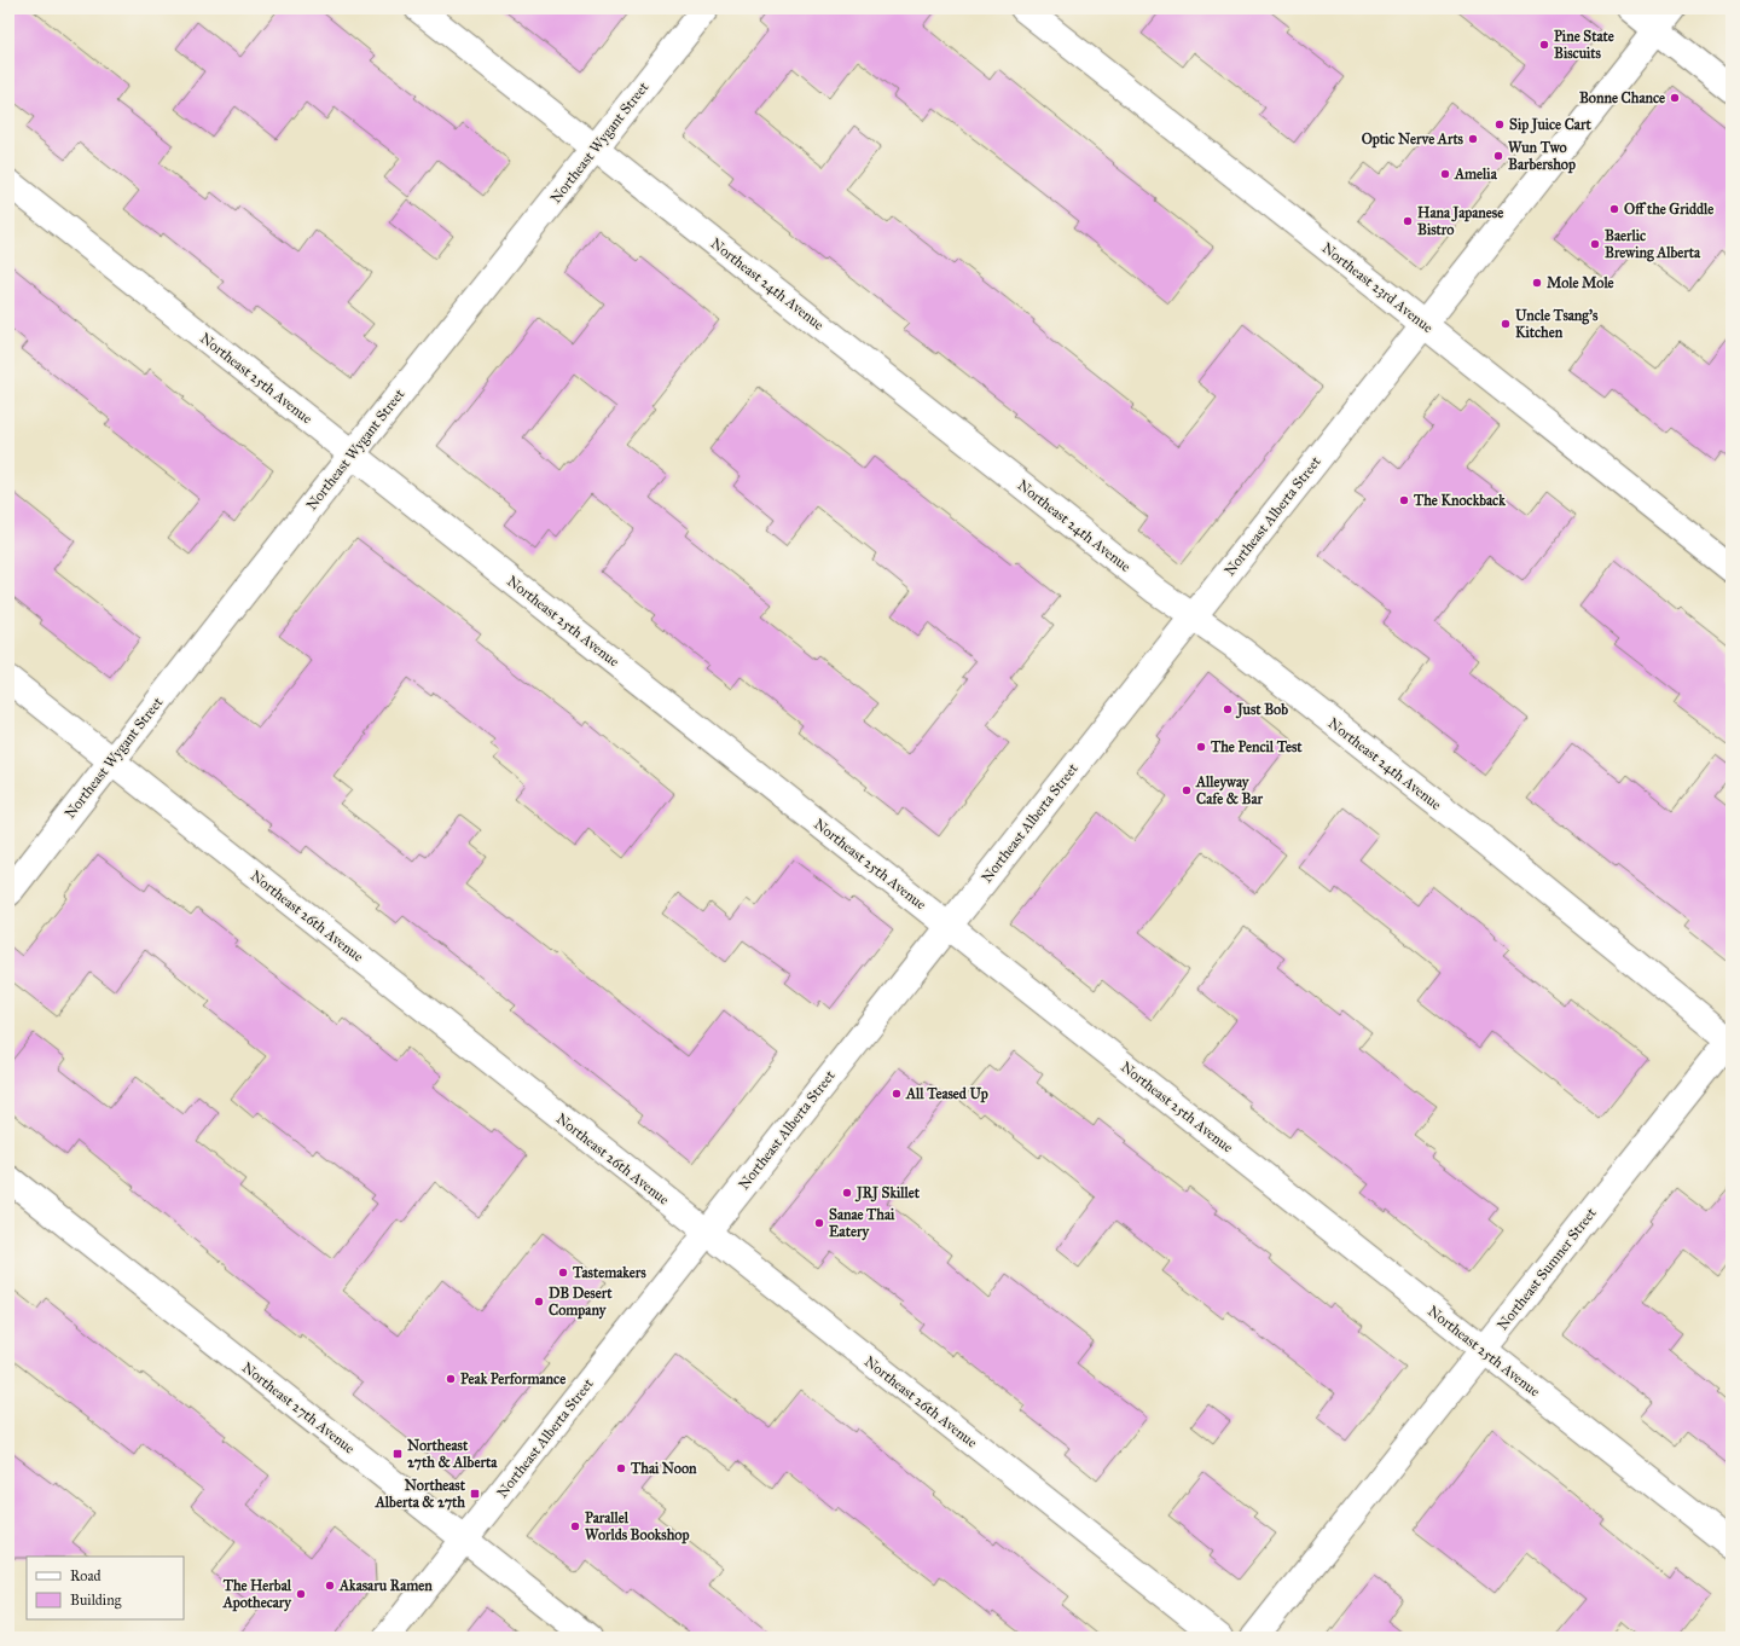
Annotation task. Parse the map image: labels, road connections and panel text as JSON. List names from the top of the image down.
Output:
{
  "streets": {
    "street": [
      "Northeast Wygant Street",
      "Northeast 24th Avenue",
      "Northeast 23rd Avenue",
      "Northeast 25th Avenue",
      "Northeast Alberta Street",
      "Northeast 26th Avenue",
      "Northeast Sumner Street",
      "Northeast 27th Avenue"
    ]
  },
  "crossings": [
    ["Northeast Wygant Street", "Northeast 24th Avenue"],
    ["Northeast Wygant Street", "Northeast 25th Avenue"],
    ["Northeast Wygant Street", "Northeast 26th Avenue"],
    ["Northeast 24th Avenue", "Northeast Alberta Street"],
    ["Northeast 24th Avenue", "Northeast Sumner Street"],
    ["Northeast 23rd Avenue", "Northeast Alberta Street"],
    ["Northeast 25th Avenue", "Northeast Alberta Street"],
    ["Northeast 25th Avenue", "Northeast Sumner Street"],
    ["Northeast Alberta Street", "Northeast 26th Avenue"],
    ["Northeast Alberta Street", "Northeast 27th Avenue"]
  ],
  "places": {
    "other": [
      "Pine State Biscuits",
      "Bonne Chance",
      "Sip Juice Cart",
      "Optic Nerve Arts",
      "Wun Two Barbershop",
      "Amelia",
      "Off the Griddle",
      "Hana Japanese Bistro",
      "Baerlic Brewing Alberta",
      "Mole Mole",
      "Uncle Tsang's Kitchen",
      "The Knockback",
      "Just Bob",
      "The Pencil Test",
      "Alleyway Cafe & Bar",
      "All Teased Up",
      "JRJ Skillet",
      "Sanae Thai Eatery",
      "Tastemakers",
      "DB Desert Company",
      "Peak Performance",
      "Thai Noon",
      "Parallel Worlds Bookshop",
      "Akasaru Ramen",
      "The Herbal Apothecary"
    ],
    "transit": ["Northeast 27th & Alberta", "Northeast Alberta & 27th"]
  },
  "legend": ["Road", "Building"]
}
